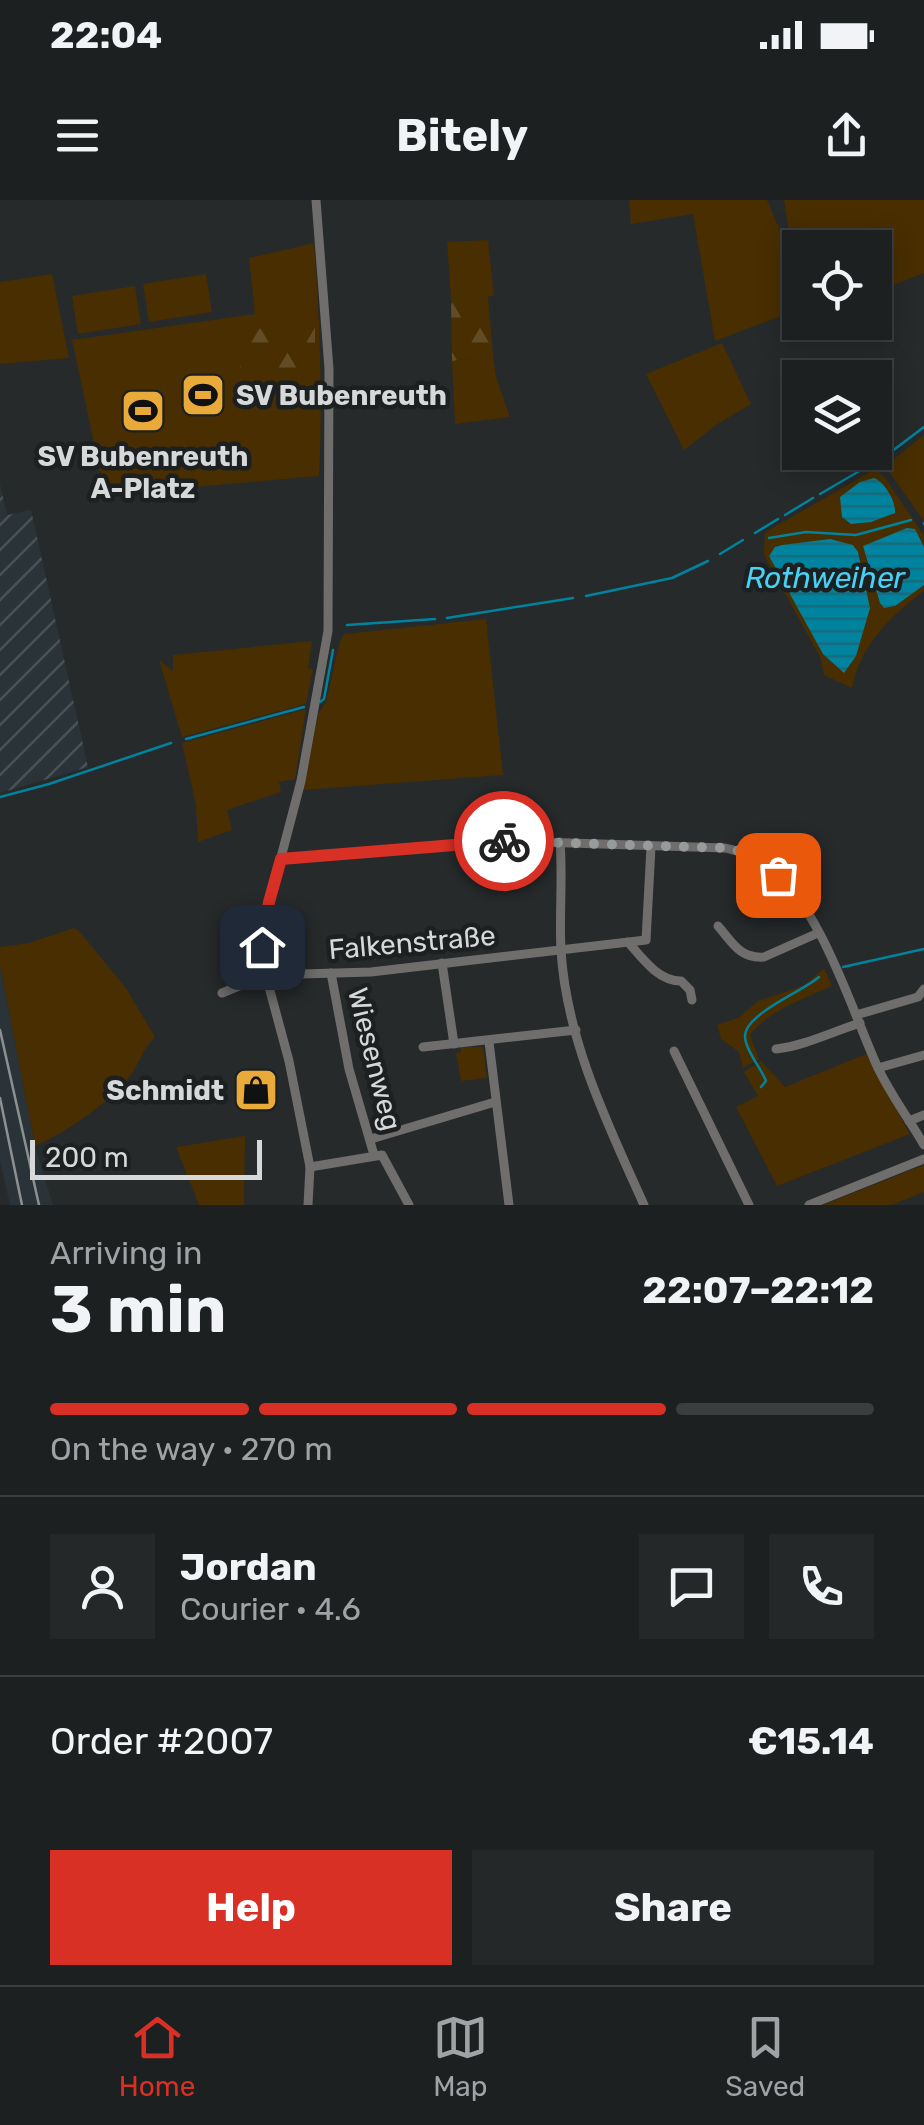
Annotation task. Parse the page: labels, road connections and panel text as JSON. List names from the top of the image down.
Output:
{
  "streets": {
    "street": ["Falkenstraße", "Wiesenweg"]
  },
  "crossings": [
    ["Falkenstraße", "Wiesenweg"]
  ],
  "water": ["Rothweiher"],
  "places": {
    "sports": ["SV Bubenreuth", "SV Bubenreuth A-Platz"],
    "shop": ["Schmidt"]
  },
  "scale_bar": "200 m",
  "page": {
    "status": "22:04",
    "header": "Bitely",
    "scale": "200 m",
    "heading": ["3 min", "Arriving in", "22:07–22:12"],
    "panel": [
      "Jordan",
      "Courier · 4.6",
      "Order #2007",
      "€15.14"
    ],
    "bar": "On the way · 270 m",
    "buttons": ["Help", "Share"],
    "tabs": ["Home", "Map", "Saved"]
  }
}
